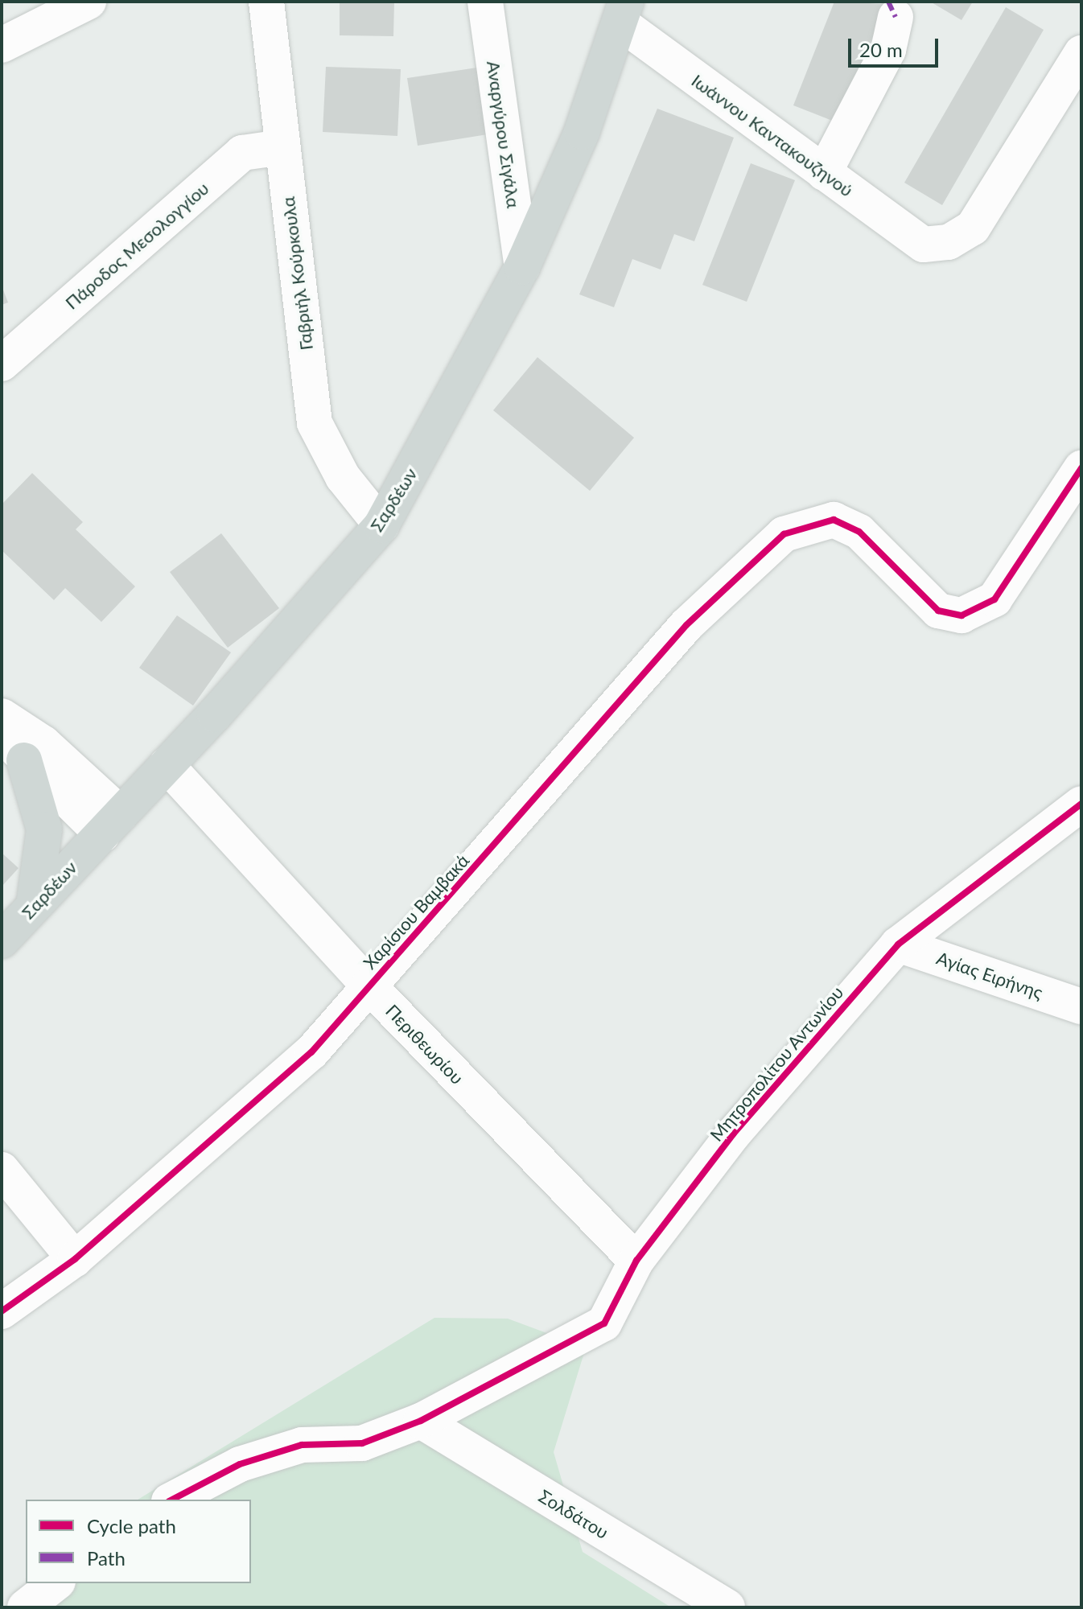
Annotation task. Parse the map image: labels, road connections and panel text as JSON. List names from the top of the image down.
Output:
{
  "streets": {
    "main road": ["Σαρδέων"],
    "street": [
      "Αναργύρου Σιγάλα",
      "Ιωάννου Καντακουζηνού",
      "Πάροδος Μεσολογγίου",
      "Γαβριήλ Κούρκουλα",
      "Χαρίσιου Βαμβακά",
      "Αγίας Ειρήνης",
      "Περιθεωρίου",
      "Μητροπολίτου Αντωνίου",
      "Σολδάτου"
    ]
  },
  "crossings": [
    ["Αναργύρου Σιγάλα", "Σαρδέων"],
    ["Ιωάννου Καντακουζηνού", "Σαρδέων"],
    ["Πάροδος Μεσολογγίου", "Γαβριήλ Κούρκουλα"],
    ["Γαβριήλ Κούρκουλα", "Σαρδέων"],
    ["Σαρδέων", "Περιθεωρίου"],
    ["Χαρίσιου Βαμβακά", "Περιθεωρίου"],
    ["Αγίας Ειρήνης", "Μητροπολίτου Αντωνίου"],
    ["Περιθεωρίου", "Μητροπολίτου Αντωνίου"],
    ["Μητροπολίτου Αντωνίου", "Σολδάτου"]
  ],
  "legend": ["Cycle path", "Path"],
  "scale_bar": "20 m"
}
